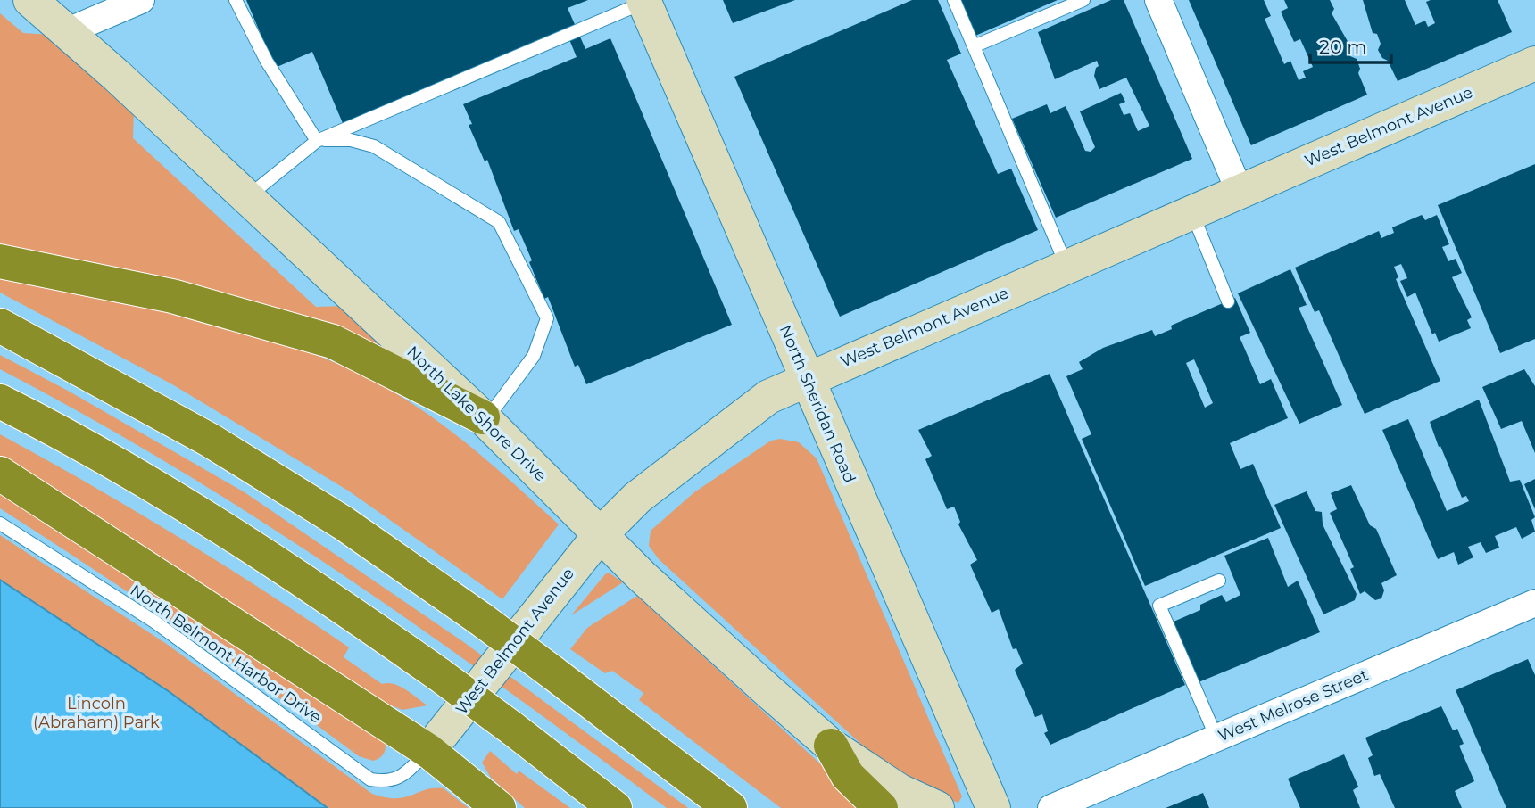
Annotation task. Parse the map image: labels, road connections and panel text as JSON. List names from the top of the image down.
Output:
{
  "streets": {
    "main road": ["West Belmont Avenue", "North Sheridan Road", "North Lake Shore Drive"],
    "street": ["West Melrose Street"],
    "lane": ["North Belmont Harbor Drive"]
  },
  "crossings": [
    ["West Belmont Avenue", "North Sheridan Road"],
    ["West Belmont Avenue", "North Lake Shore Drive"],
    ["West Belmont Avenue", "North Belmont Harbor Drive"]
  ],
  "parks": ["Lincoln (Abraham) Park"],
  "scale_bar": "20 m"
}
